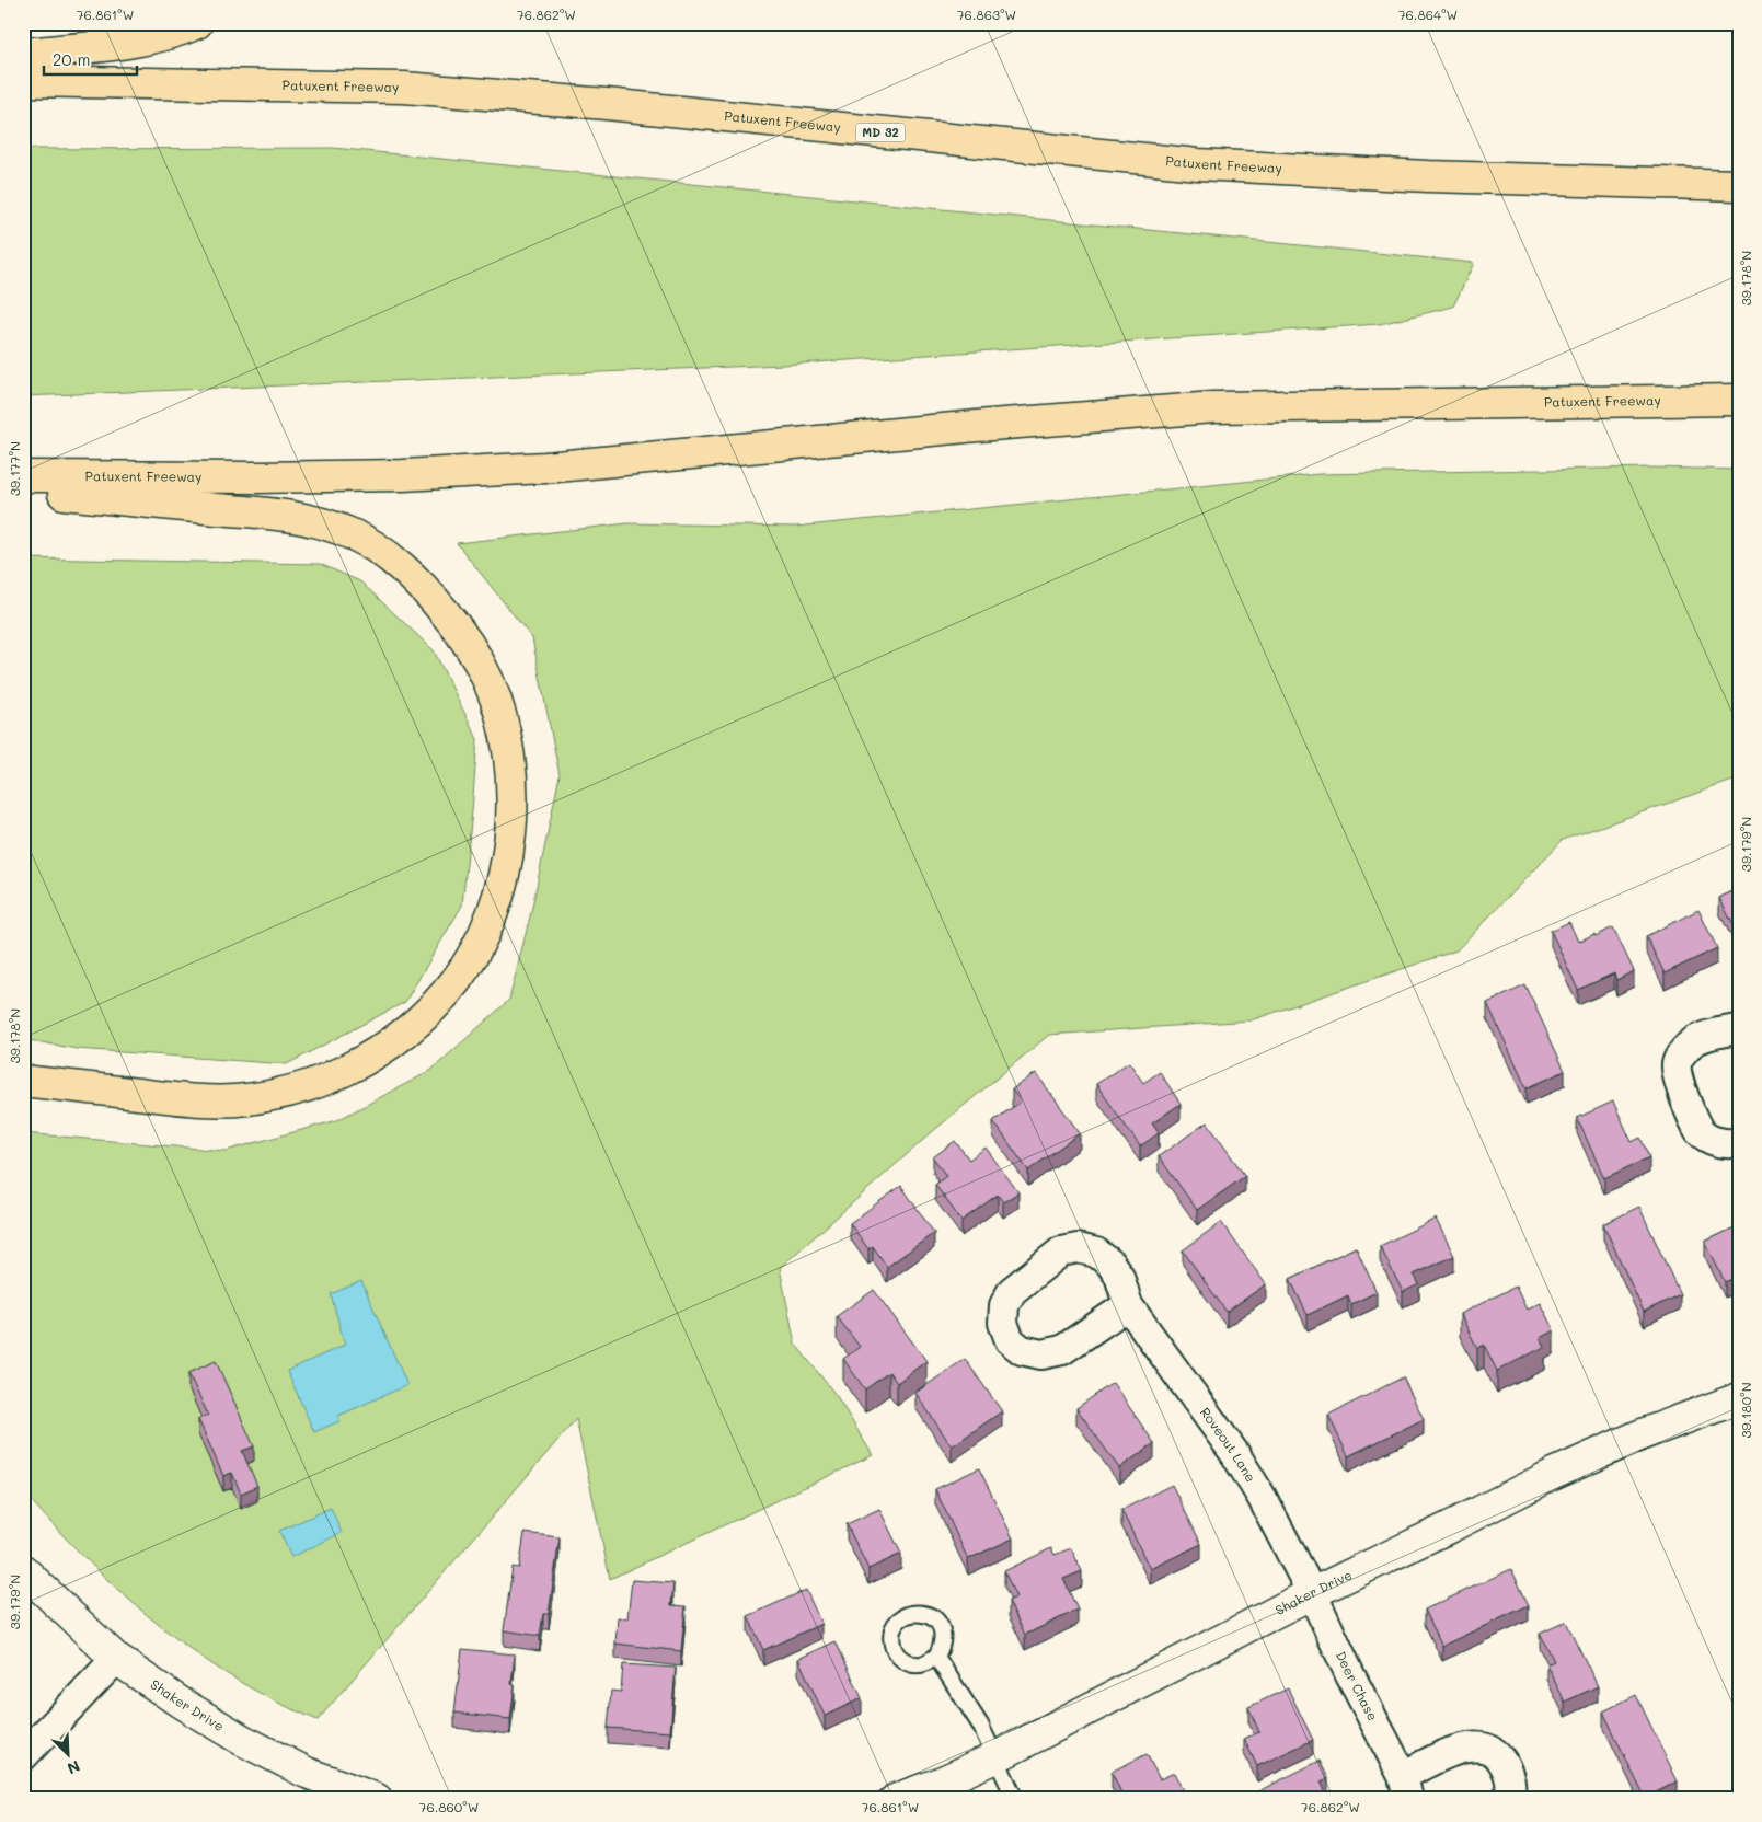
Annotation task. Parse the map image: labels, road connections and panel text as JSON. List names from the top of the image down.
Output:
{
  "streets": {
    "highway": ["Patuxent Freeway", "MD 32"],
    "street": ["Roveout Lane", "Shaker Drive", "Deer Chase"]
  },
  "crossings": [
    ["Roveout Lane", "Shaker Drive"],
    ["Roveout Lane", "Deer Chase"],
    ["Shaker Drive", "Deer Chase"]
  ],
  "scale_bar": "20 m",
  "north": "bottom right",
  "coordinates": [
    "76.861°W",
    "76.862°W",
    "76.863°W",
    "76.864°W",
    "39.178°N",
    "39.177°N",
    "39.179°N",
    "39.180°N",
    "76.860°W"
  ]
}
